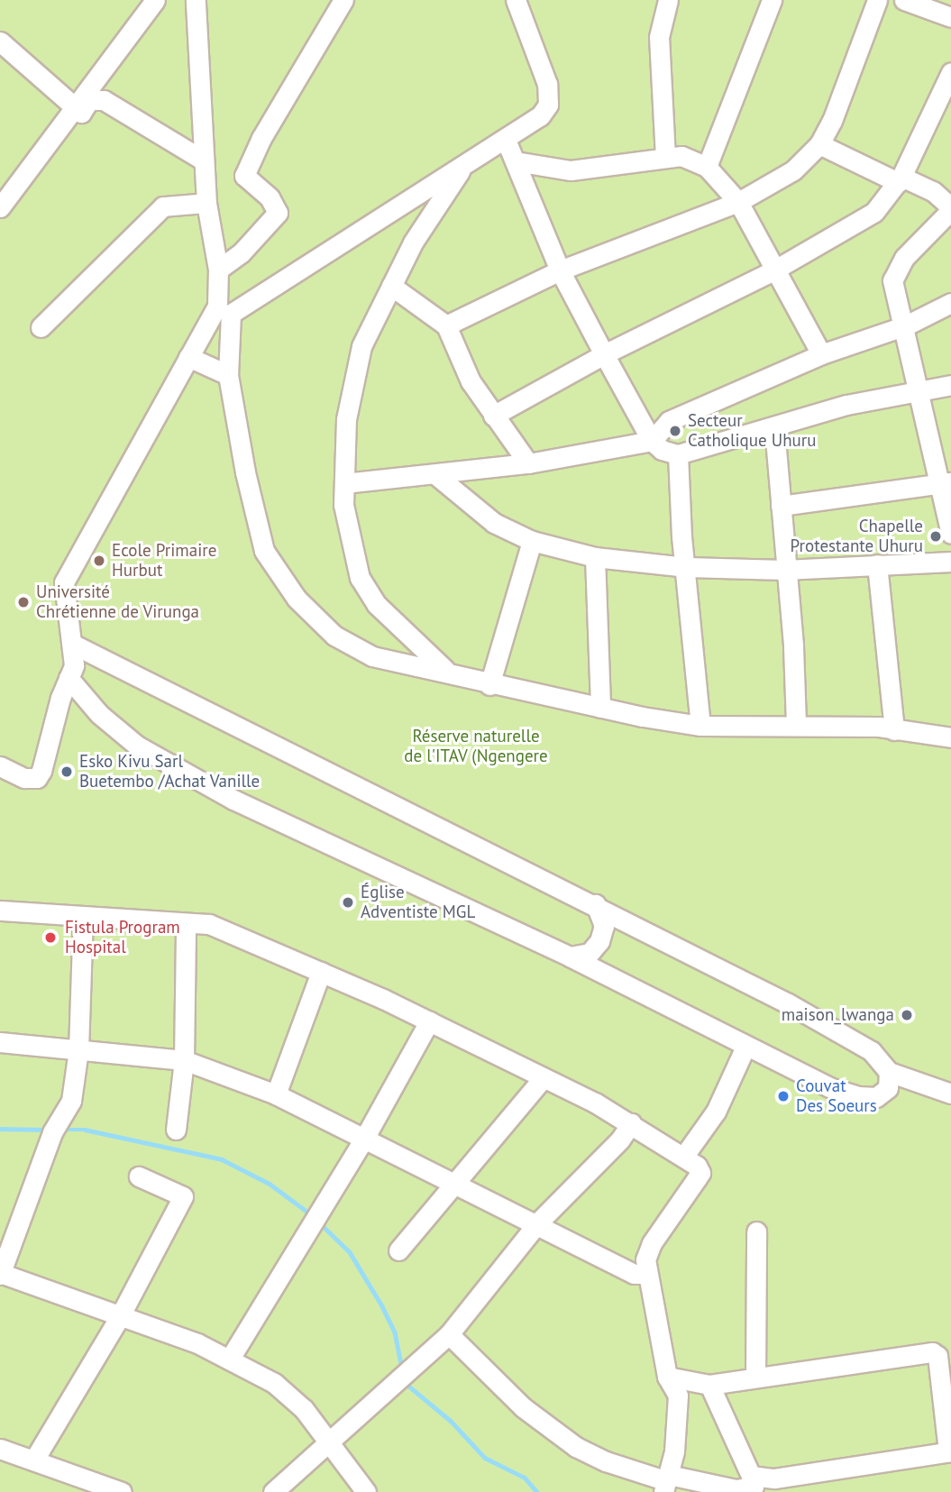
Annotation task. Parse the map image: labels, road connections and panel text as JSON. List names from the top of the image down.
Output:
{
  "parks": ["Réserve naturelle de l'ITAV (Ngengere"],
  "places": [
    "Secteur Catholique Uhuru",
    "Chapelle Protestante Uhuru",
    "Ecole Primaire Hurbut",
    "Université Chrétienne de Virunga",
    "Esko Kivu Sarl Buetembo /Achat Vanille",
    "Église Adventiste MGL",
    "Fistula Program Hospital",
    "maison_lwanga",
    "Couvat Des Soeurs"
  ]
}
